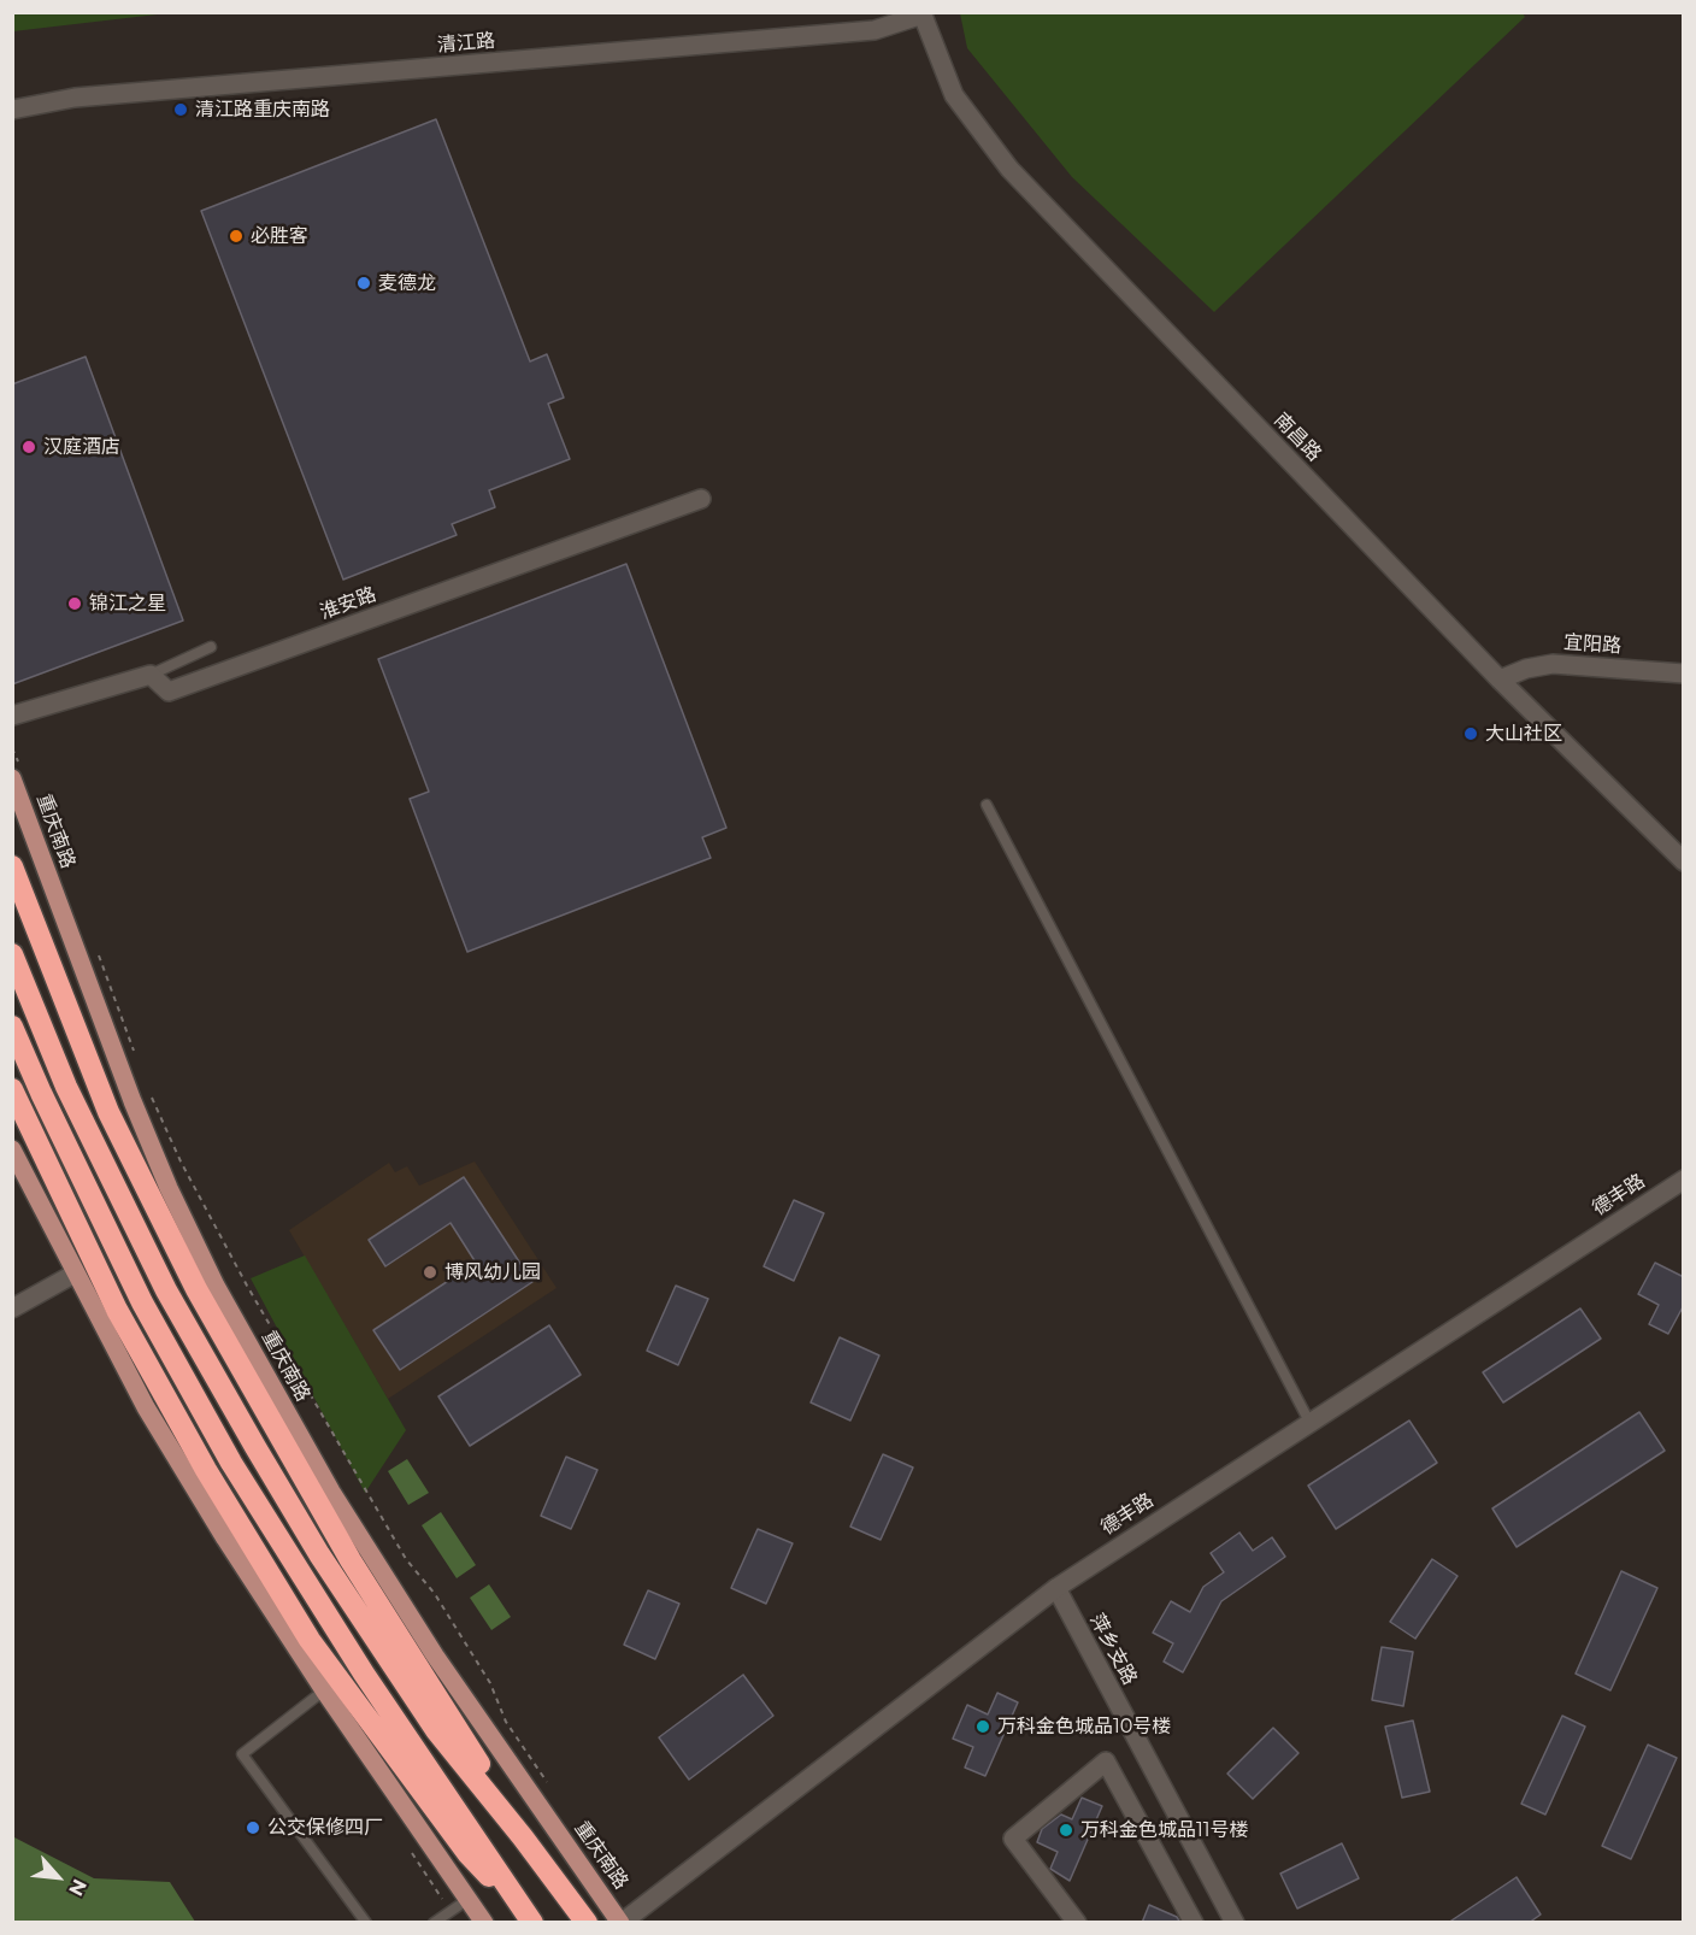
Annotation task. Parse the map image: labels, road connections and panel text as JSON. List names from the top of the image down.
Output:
{
  "streets": {
    "main road": ["重庆南路"],
    "street": [
      "清江路",
      "南昌路",
      "淮安路",
      "宜阳路",
      "德丰路",
      "萍乡支路"
    ]
  },
  "crossings": [
    ["清江路", "南昌路"],
    ["南昌路", "宜阳路"],
    ["重庆南路", "德丰路"],
    ["德丰路", "萍乡支路"]
  ],
  "places": [
    "清江路重庆南路",
    "必胜客",
    "麦德龙",
    "汉庭酒店",
    "锦江之星",
    "大山社区",
    "博风幼儿园",
    "万科金色城品10号楼",
    "公交保修四厂",
    "万科金色城品11号楼"
  ],
  "north": "bottom right"
}
